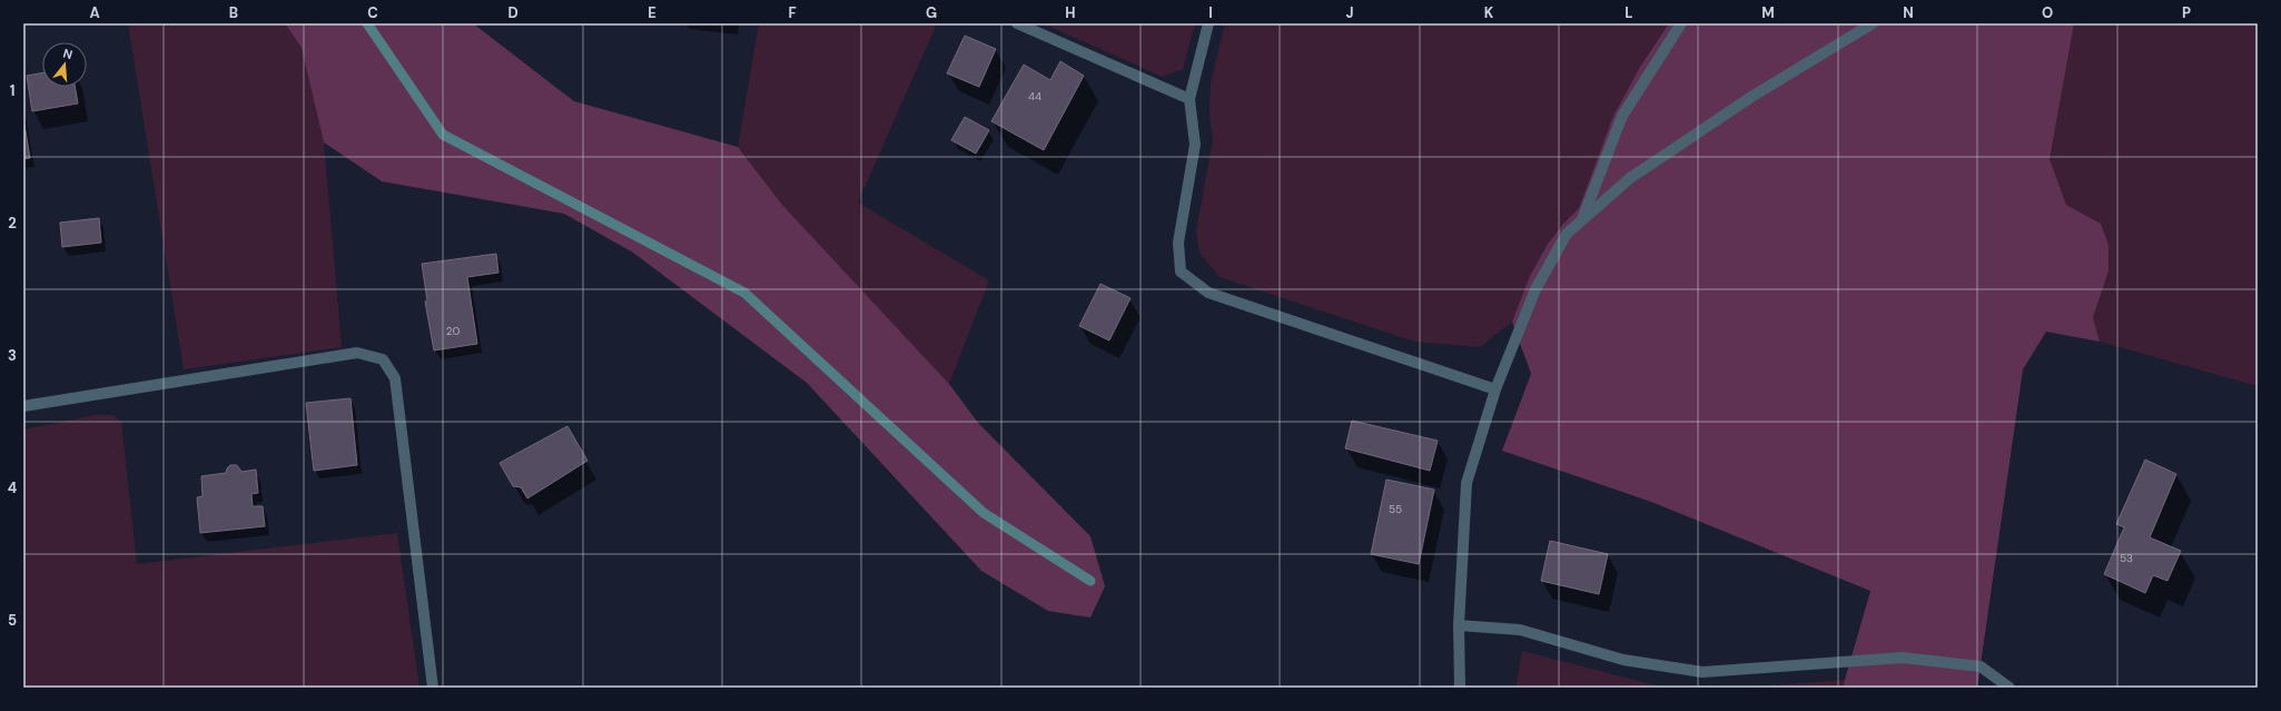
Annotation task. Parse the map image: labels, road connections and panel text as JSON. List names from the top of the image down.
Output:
{
  "house_numbers": [
    "44",
    "20",
    "55",
    "53"
  ],
  "north": "top",
  "grid": {
    "columns": [
      "A",
      "B",
      "C",
      "D",
      "E",
      "F",
      "G",
      "H",
      "I",
      "J",
      "K",
      "L",
      "M",
      "N",
      "O",
      "P"
    ],
    "rows": [
      "1",
      "2",
      "3",
      "4",
      "5"
    ]
  }
}
